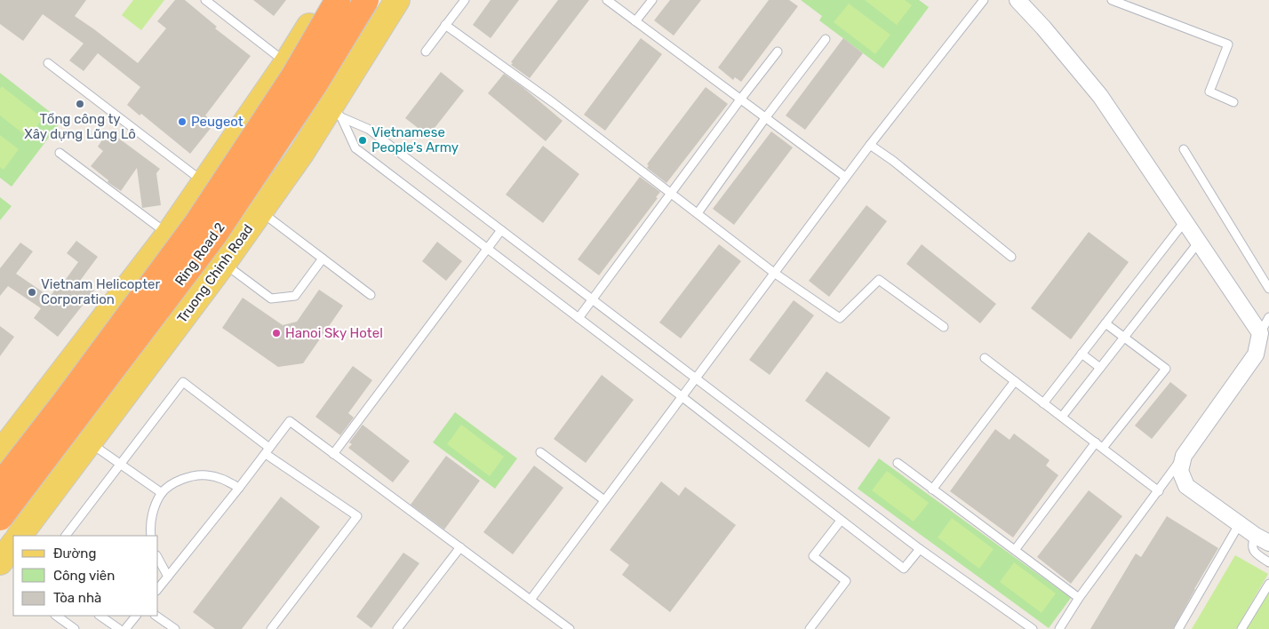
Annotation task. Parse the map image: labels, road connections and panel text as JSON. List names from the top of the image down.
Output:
{
  "streets": {
    "highway": ["Ring Road 2"],
    "main road": ["Truong Chinh Road"]
  },
  "places": [
    "Tổng công ty Xây dựng Lũng Lô",
    "Peugeot",
    "Vietnamese People's Army",
    "Vietnam Helicopter Corporation",
    "Hanoi Sky Hotel"
  ],
  "legend": ["Đường", "Công viên", "Tòa nhà"]
}
